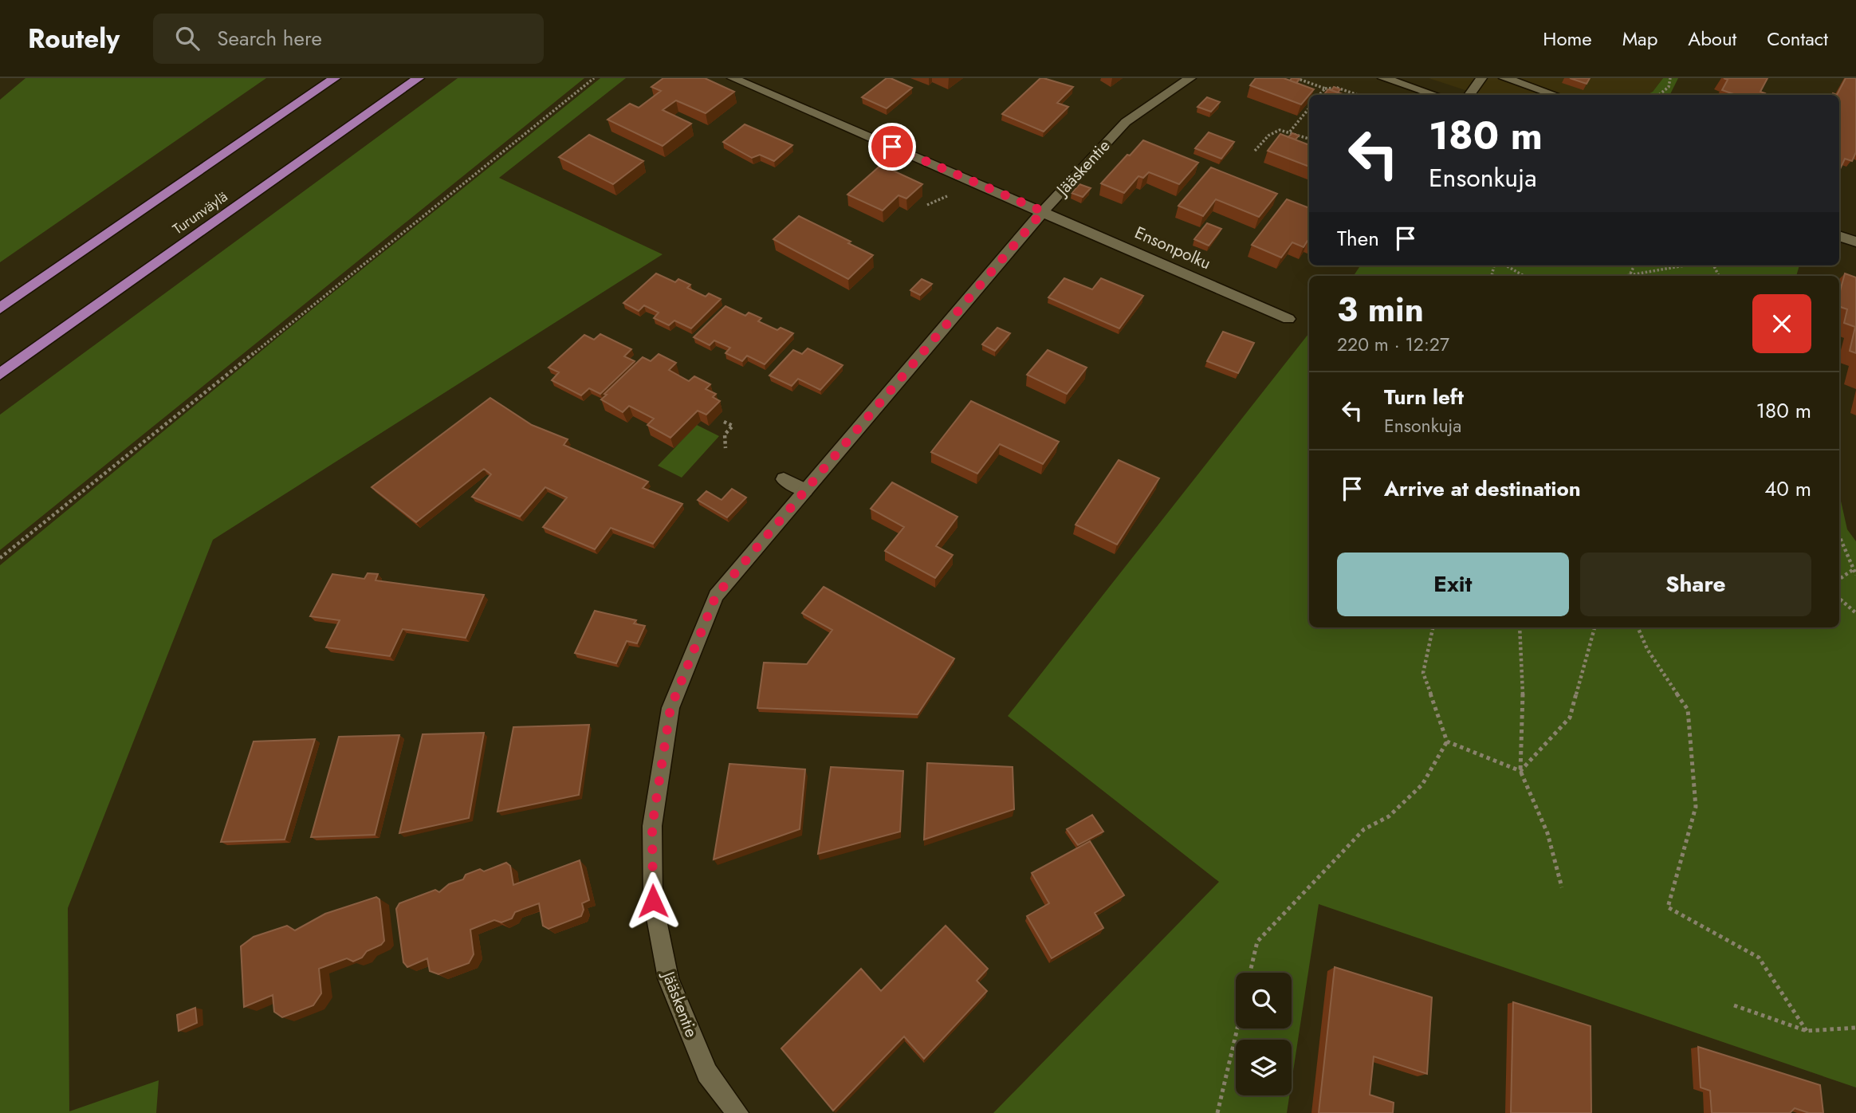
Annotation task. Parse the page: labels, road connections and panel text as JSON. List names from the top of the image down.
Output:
{
  "streets": {
    "highway": ["Turunväylä"],
    "street": ["Jääskentie", "Ensonpolku"]
  },
  "crossings": [
    ["Jääskentie", "Ensonpolku"]
  ],
  "page": {
    "header": "Routely",
    "search": "Search here",
    "nav": [
      "Home",
      "Map",
      "About",
      "Contact"
    ],
    "turn": ["180 m", "Ensonkuja"],
    "then": "Then",
    "heading": ["3 min", "220 m · 12:27"],
    "list": [
      {
        "name": "Turn left",
        "note": "Ensonkuja",
        "value": "180 m"
      },
      {
        "name": "Arrive at destination",
        "value": "40 m"
      }
    ],
    "buttons": ["Exit", "Share"]
  }
}
